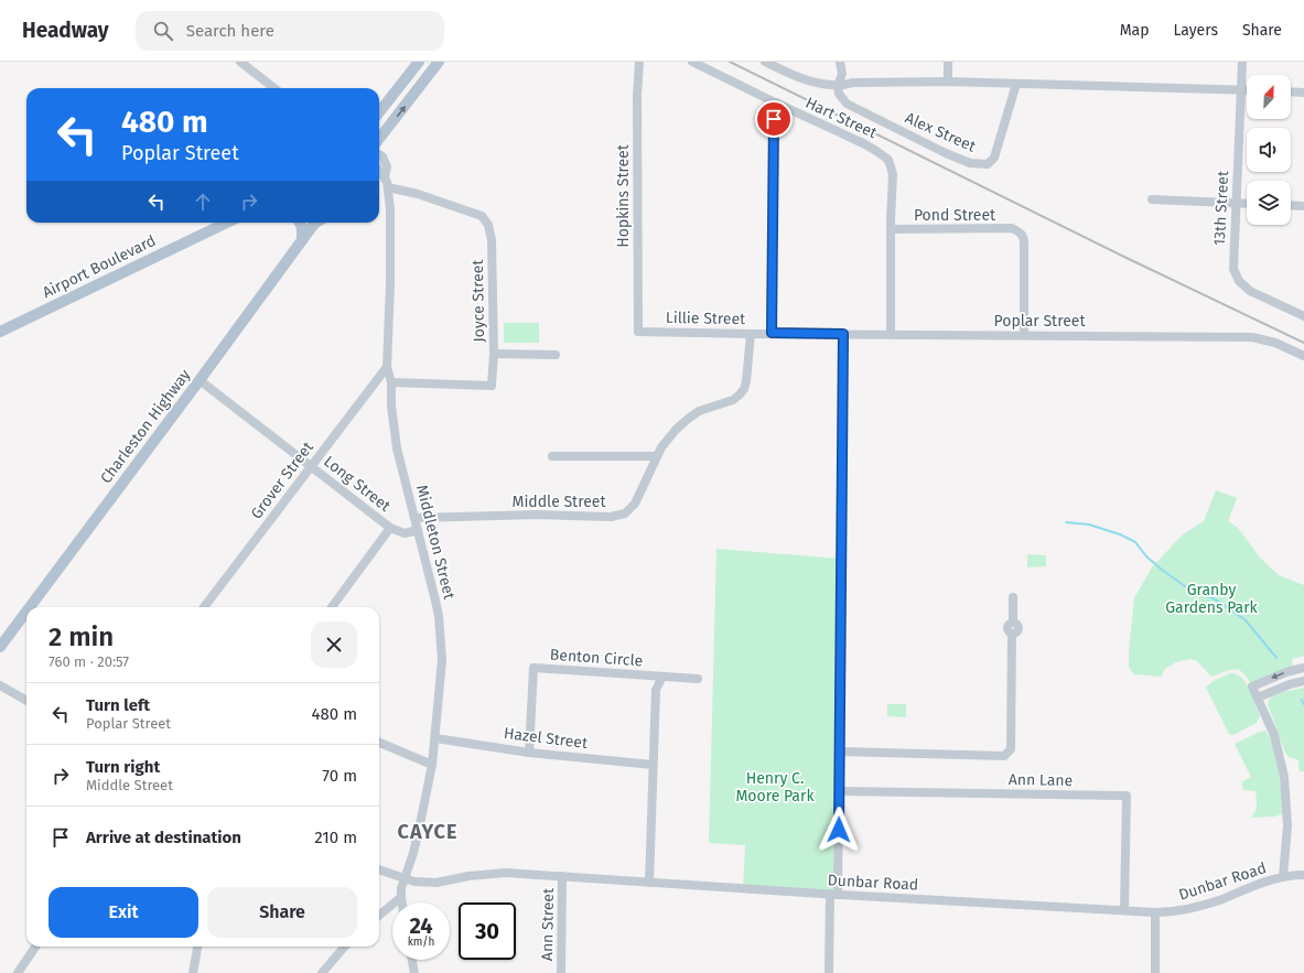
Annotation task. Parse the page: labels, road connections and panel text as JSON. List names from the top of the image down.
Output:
{
  "streets": {
    "main road": ["Airport Boulevard", "Charleston Highway"],
    "street": [
      "Hart Street",
      "Alex Street",
      "Hopkins Street",
      "13th Street",
      "Pond Street",
      "Joyce Street",
      "Lillie Street",
      "Poplar Street",
      "Grover Street",
      "Long Street",
      "Middle Street",
      "Middleton Street",
      "Benton Circle",
      "Hazel Street",
      "Ann Lane",
      "Dunbar Road",
      "Ann Street"
    ]
  },
  "crossings": [
    ["Hart Street", "Pond Street"],
    ["Hart Street", "Poplar Street"],
    ["Hopkins Street", "Lillie Street"],
    ["Pond Street", "Poplar Street"],
    ["Joyce Street", "Middleton Street"],
    ["Lillie Street", "Poplar Street"],
    ["Lillie Street", "Middle Street"],
    ["Charleston Highway", "Long Street"],
    ["Grover Street", "Long Street"],
    ["Grover Street", "Middleton Street"],
    ["Long Street", "Middleton Street"],
    ["Middle Street", "Middleton Street"],
    ["Middleton Street", "Hazel Street"],
    ["Middleton Street", "Dunbar Road"],
    ["Benton Circle", "Hazel Street"],
    ["Benton Circle", "Dunbar Road"],
    ["Ann Lane", "Dunbar Road"],
    ["Dunbar Road", "Ann Street"]
  ],
  "districts": ["CAYCE"],
  "parks": ["Granby Gardens Park", "Henry C. Moore Park"],
  "north": "top right",
  "page": {
    "header": "Headway",
    "search": "Search here",
    "nav": ["Map", "Layers", "Share"],
    "turn": ["480 m", "Poplar Street"],
    "heading": ["2 min", "760 m · 20:57"],
    "list": [
      {
        "name": "Turn left",
        "note": "Poplar Street",
        "value": "480 m"
      },
      {
        "name": "Turn right",
        "note": "Middle Street",
        "value": "70 m"
      },
      {
        "name": "Arrive at destination",
        "value": "210 m"
      }
    ],
    "buttons": ["Exit", "Share"],
    "speed": "24 km/h",
    "limit": "30"
  }
}
